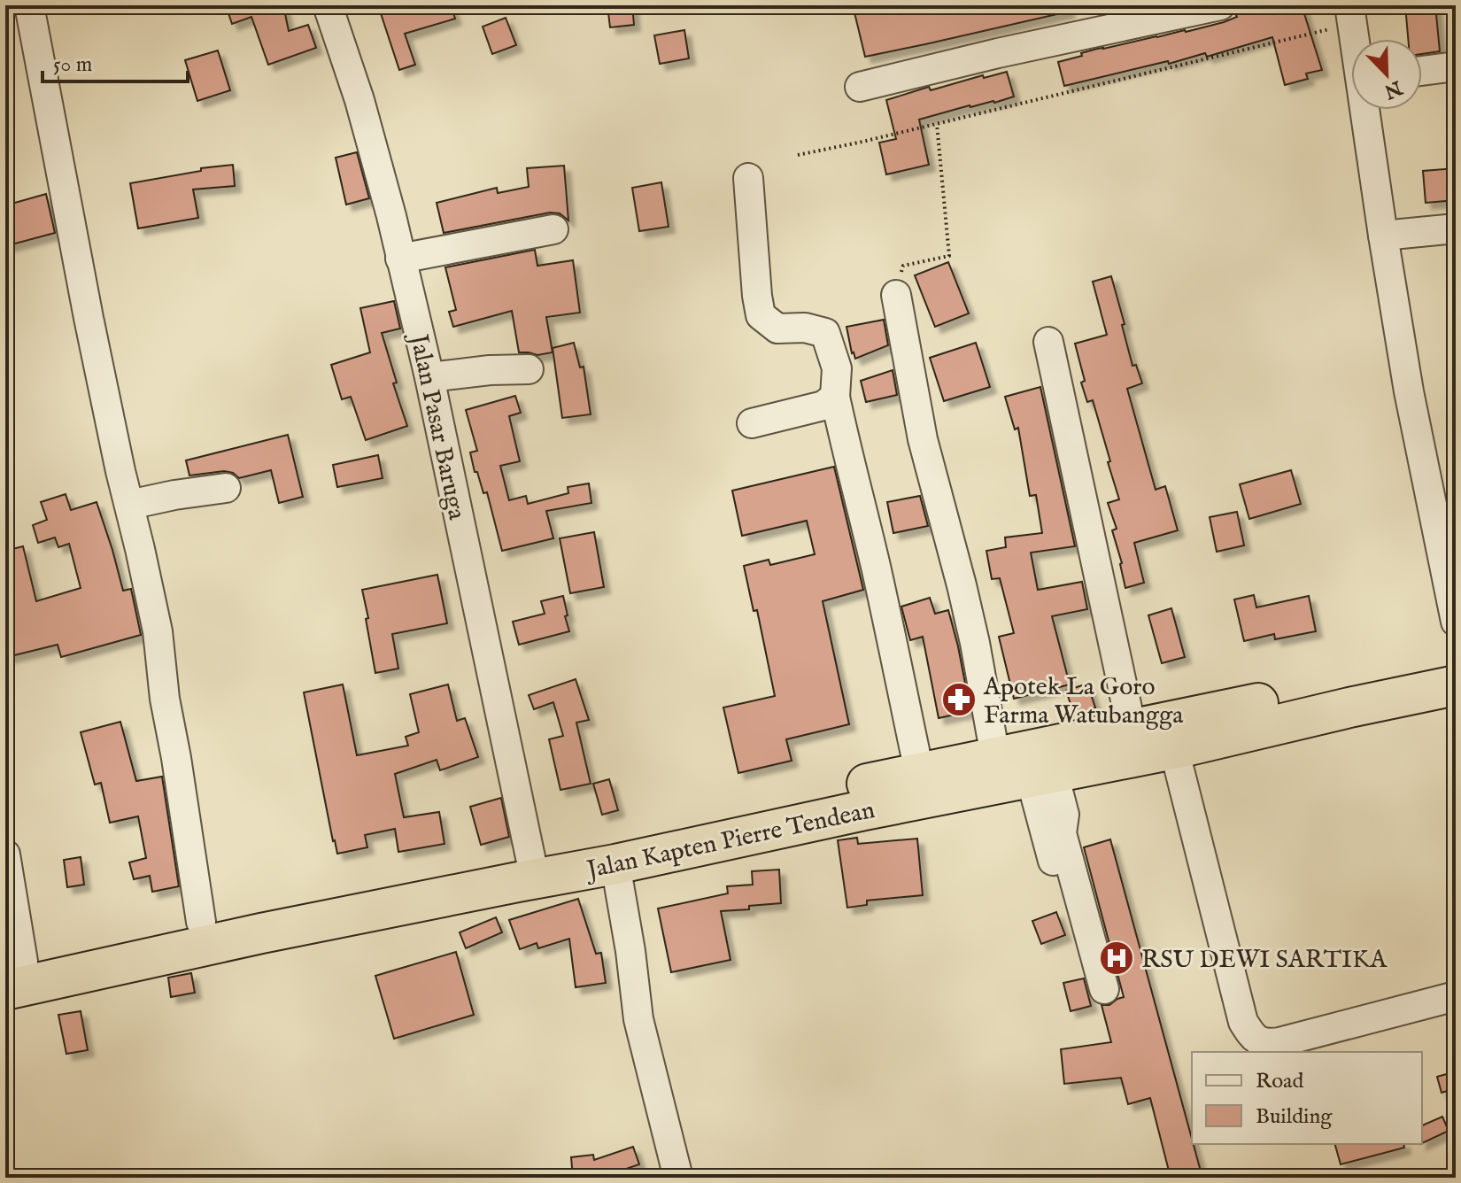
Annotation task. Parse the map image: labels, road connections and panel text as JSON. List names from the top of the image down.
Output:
{
  "streets": {
    "highway": ["Jalan Kapten Pierre Tendean"],
    "street": ["Jalan Pasar Baruga"]
  },
  "crossings": [
    ["Jalan Pasar Baruga", "Jalan Kapten Pierre Tendean"]
  ],
  "places": {
    "pharmacy": ["Apotek La Goro Farma Watubangga"],
    "hospital": ["RSU DEWI SARTIKA"]
  },
  "legend": ["Road", "Building"],
  "scale_bar": "50 m",
  "north": "bottom right"
}
